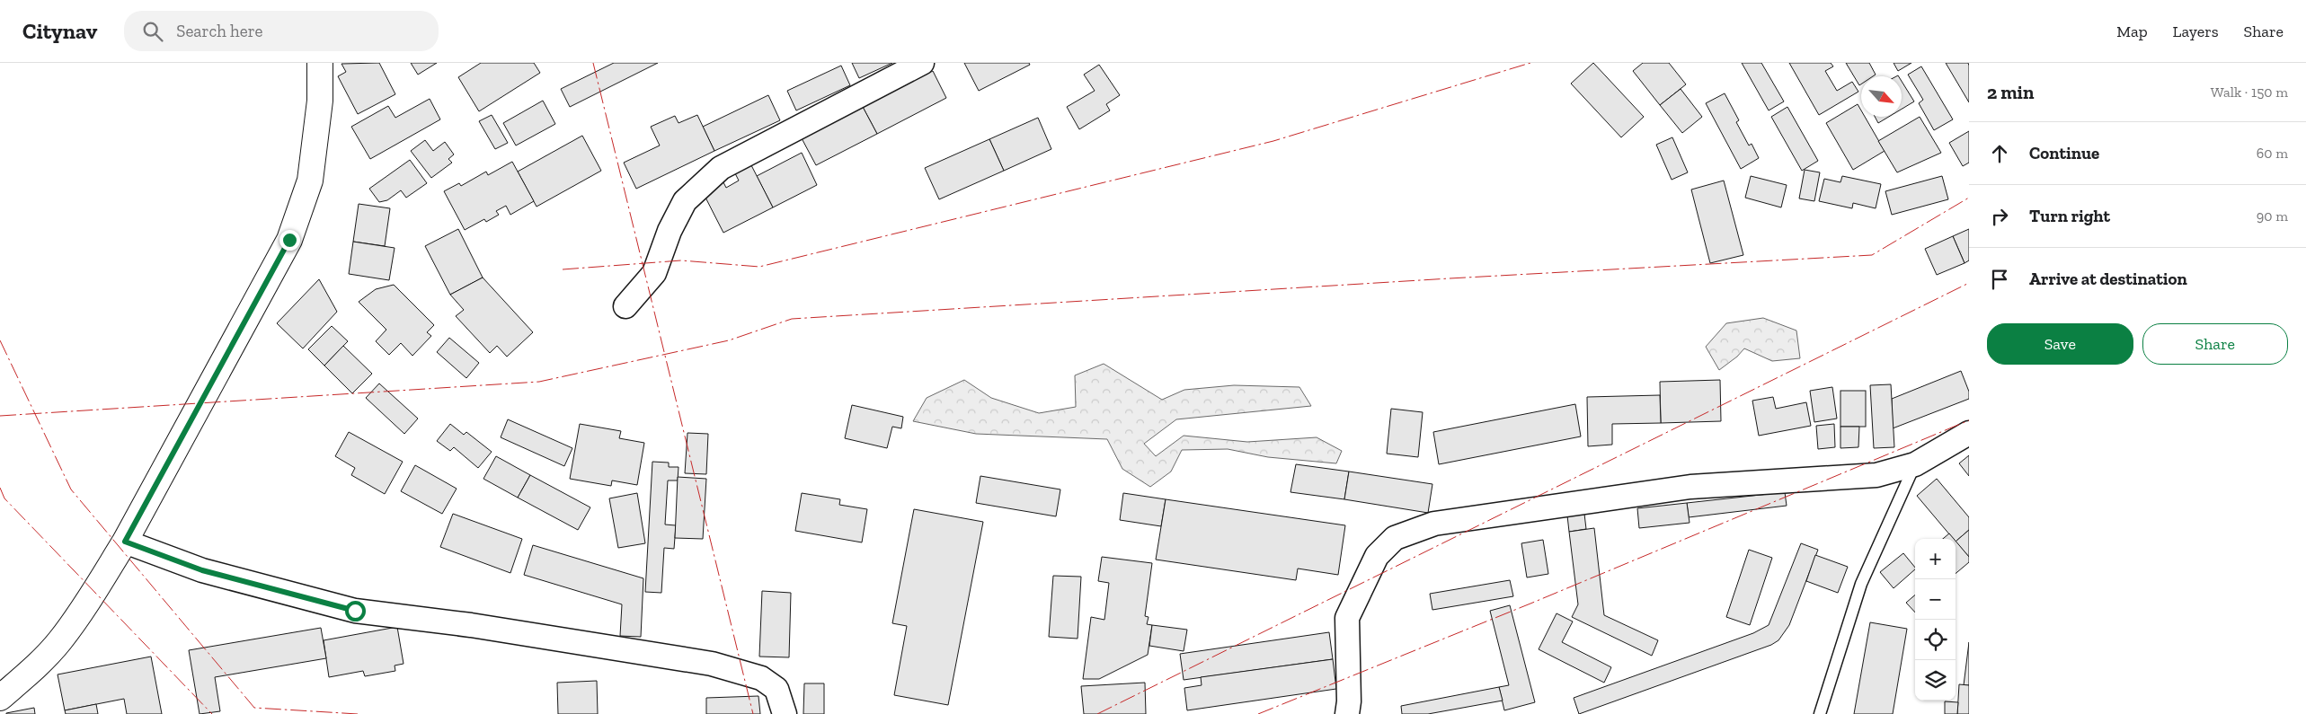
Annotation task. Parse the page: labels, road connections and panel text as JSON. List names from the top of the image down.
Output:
{
  "north": "bottom right",
  "page": {
    "header": "Citynav",
    "search": "Search here",
    "nav": ["Map", "Layers", "Share"],
    "heading": ["2 min", "Walk · 150 m"],
    "list": [
      ["Continue", "60 m"],
      ["Turn right", "90 m"],
      "Arrive at destination"
    ],
    "buttons": ["Save", "Share"],
    "map_buttons": ["+", "−"]
  }
}
